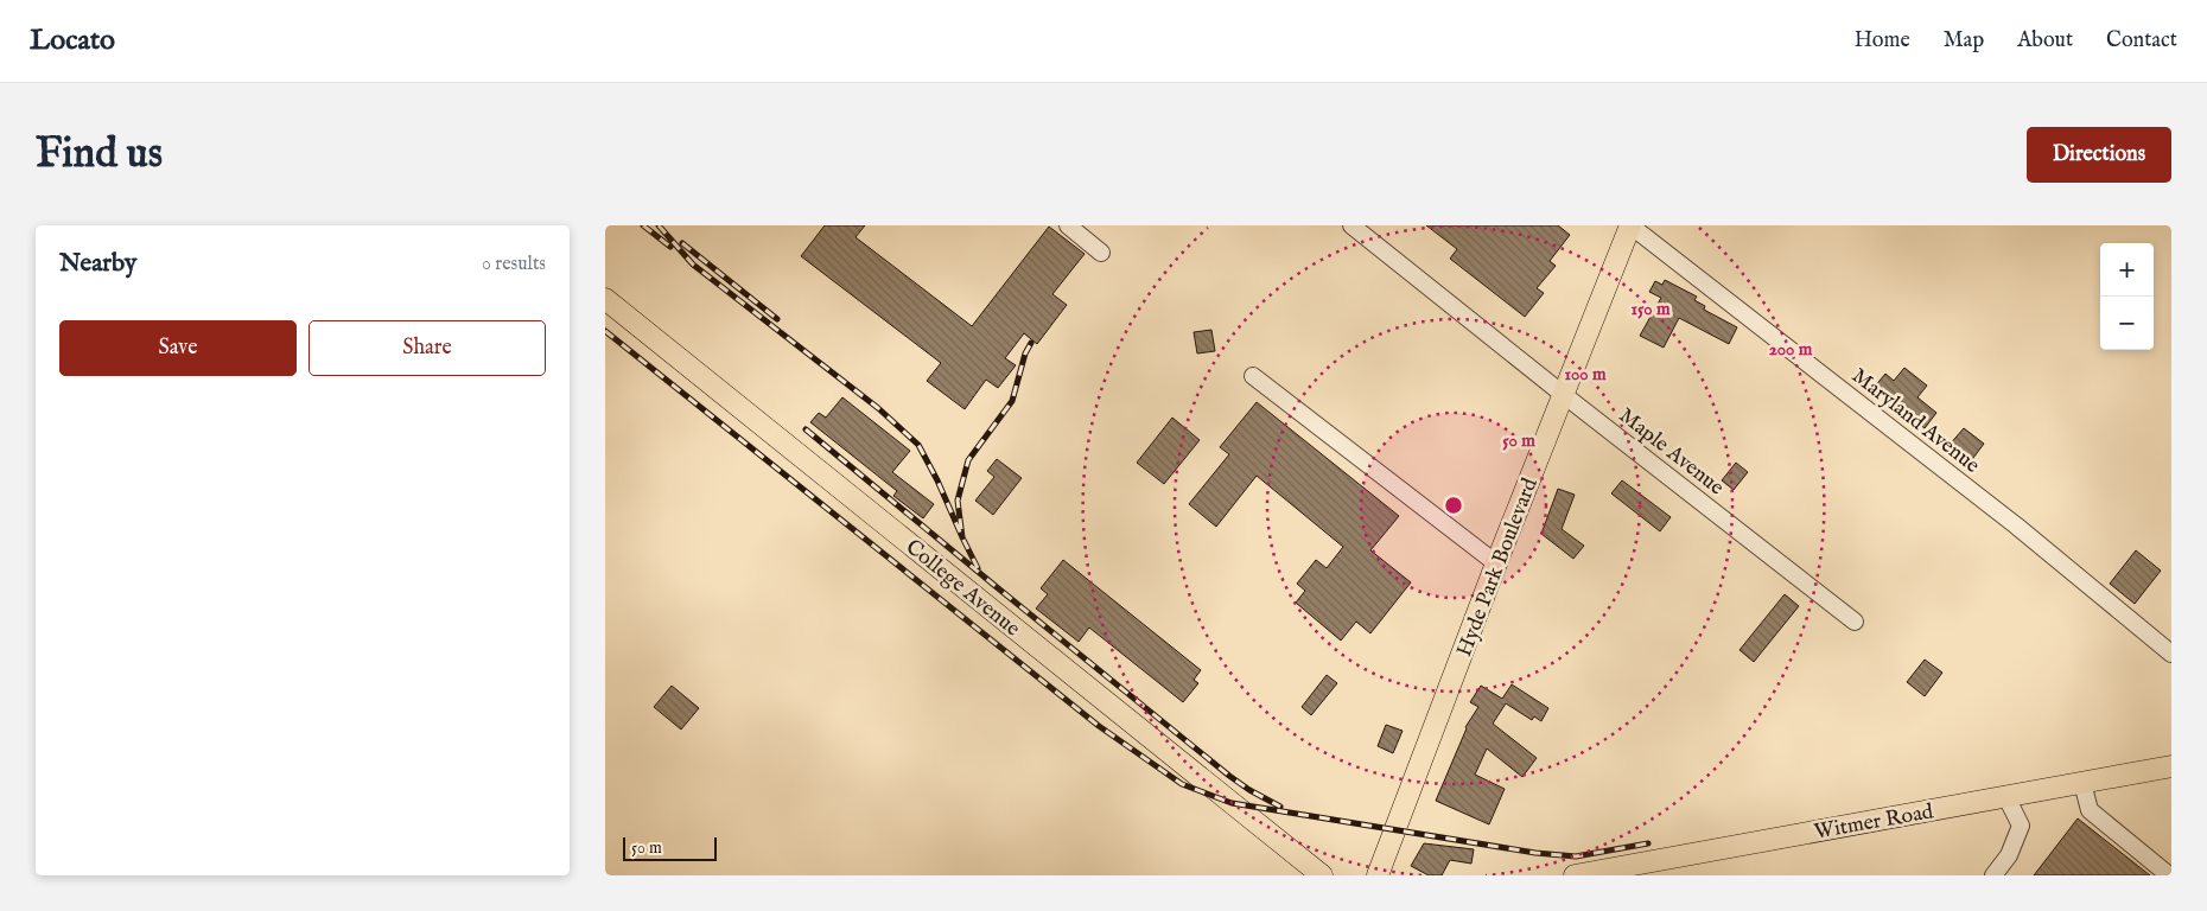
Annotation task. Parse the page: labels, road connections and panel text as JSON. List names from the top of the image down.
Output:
{
  "streets": {
    "main road": ["Hyde Park Boulevard", "College Avenue", "Witmer Road"],
    "street": ["Maryland Avenue", "Maple Avenue"]
  },
  "crossings": [
    ["Maryland Avenue", "Hyde Park Boulevard"],
    ["Maple Avenue", "Hyde Park Boulevard"]
  ],
  "scale_bar": "50 m",
  "page": {
    "header": "Locato",
    "nav": [
      "Home",
      "Map",
      "About",
      "Contact"
    ],
    "buttons": [
      "Directions",
      ["Save", "Share"]
    ],
    "title": "Find us",
    "heading": ["Nearby", "0 results"],
    "map_buttons": ["+", "−"],
    "scale": "50 m"
  },
  "rings": [
    "150 m",
    "200 m",
    "100 m",
    "50 m"
  ]
}
